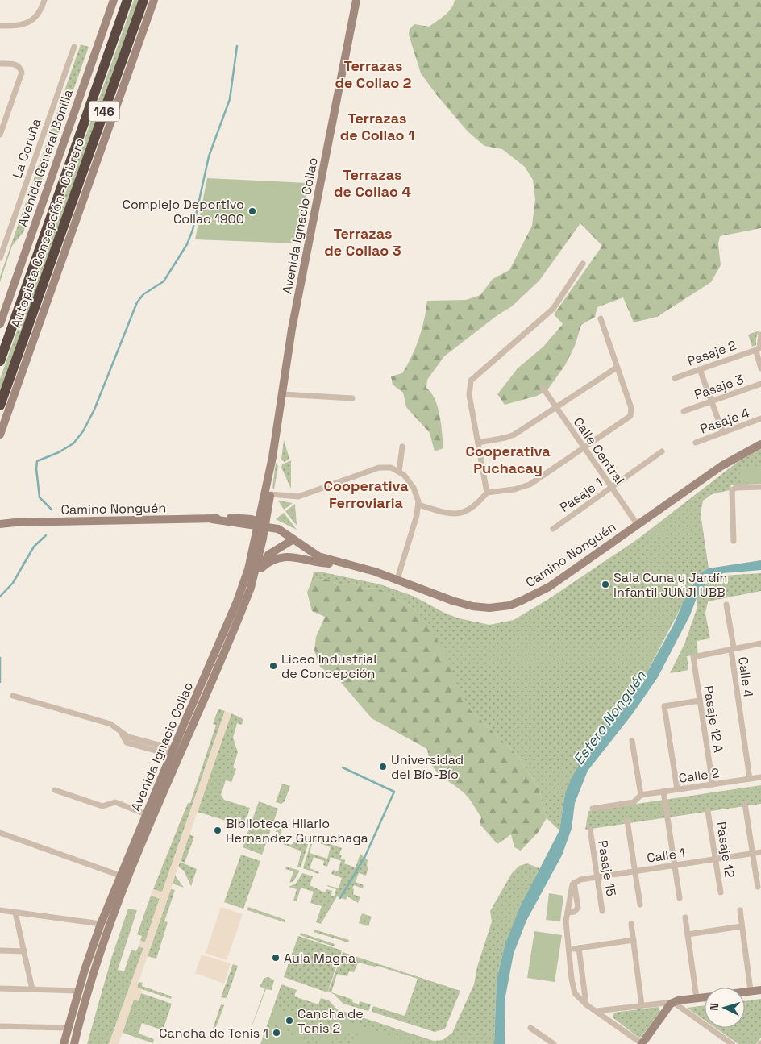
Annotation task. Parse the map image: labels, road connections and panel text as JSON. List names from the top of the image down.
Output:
{
  "streets": {
    "highway": ["146", "Autopista Concepción - Cabrero"],
    "main road": ["Avenida General Bonilla", "Avenida Ignacio Collao", "Camino Nonguén"],
    "street": [
      "La Coruña",
      "Pasaje 2",
      "Pasaje 3",
      "Pasaje 4",
      "Calle Central",
      "Pasaje 1",
      "Calle 4",
      "Pasaje 12 A",
      "Calle 2",
      "Pasaje 12",
      "Calle 1",
      "Pasaje 15"
    ]
  },
  "crossings": [
    ["Avenida Ignacio Collao", "Camino Nonguén"],
    ["Calle Central", "Pasaje 1"],
    ["Calle Central", "Camino Nonguén"],
    ["Calle 4", "Pasaje 12 A"],
    ["Calle 4", "Calle 2"],
    ["Pasaje 12 A", "Calle 2"],
    ["Pasaje 12", "Calle 1"],
    ["Calle 1", "Pasaje 15"]
  ],
  "districts": [
    "Terrazas de Collao 2",
    "Terrazas de Collao 1",
    "Terrazas de Collao 4",
    "Terrazas de Collao 3",
    "Cooperativa Puchacay",
    "Cooperativa Ferroviaria"
  ],
  "water": ["Estero Nonguén"],
  "places": [
    "Complejo Deportivo Collao 1900",
    "Sala Cuna y Jardín Infantil JUNJI UBB",
    "Liceo Industrial de Concepción",
    "Universidad del Bío-Bío",
    "Biblioteca Hilario Hernandez Gurruchaga",
    "Aula Magna",
    "Cancha de Tenis 2",
    "Cancha de Tenis 1"
  ],
  "north": "left"
}
